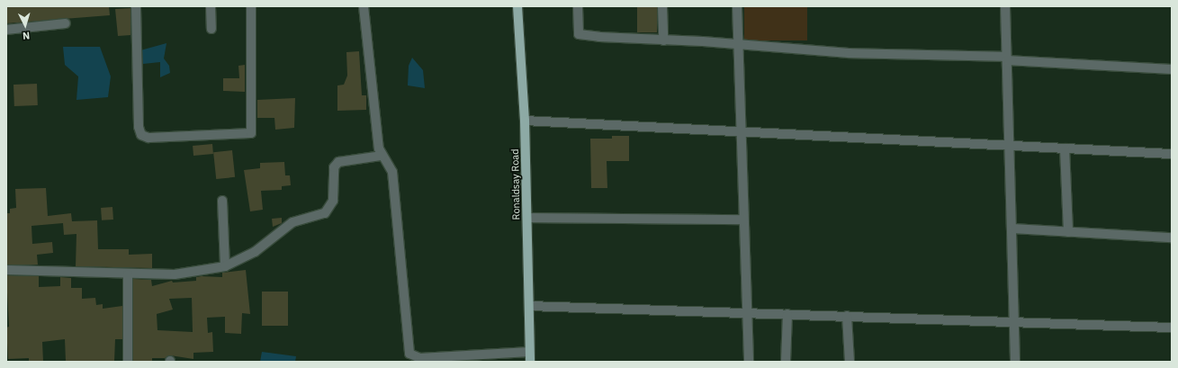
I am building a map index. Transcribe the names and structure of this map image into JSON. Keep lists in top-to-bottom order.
{
  "streets": {
    "main road": ["Ronaldsay Road"]
  },
  "north": "bottom"
}
